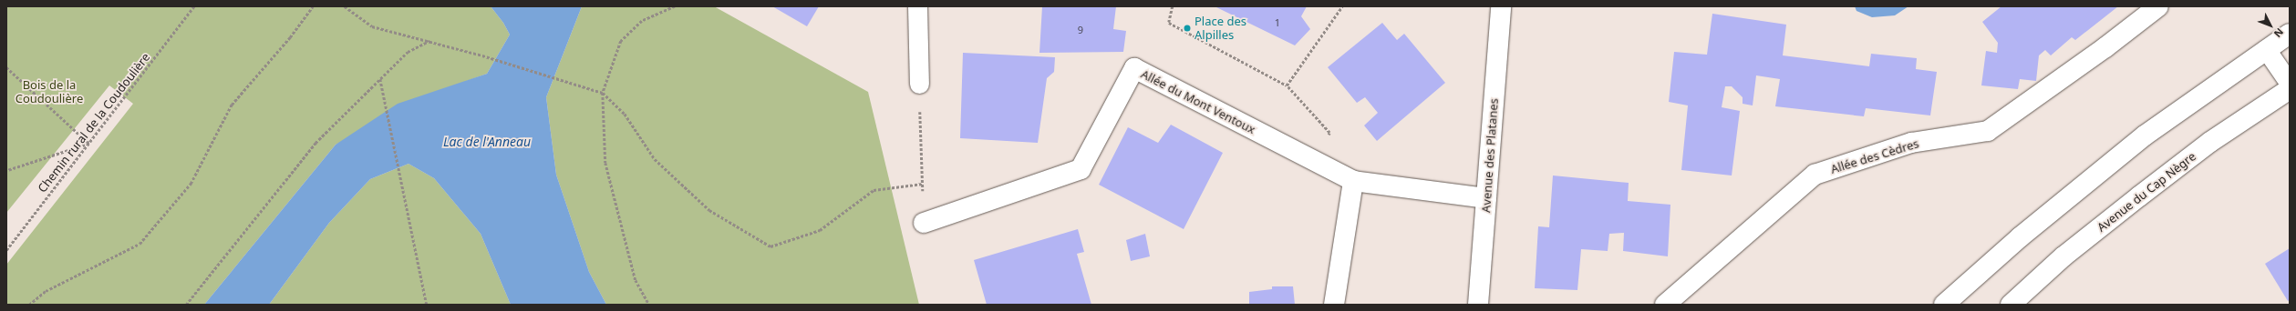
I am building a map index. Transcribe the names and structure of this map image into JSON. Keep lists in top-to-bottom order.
{
  "streets": {
    "street": [
      "Allée du Mont Ventoux",
      "Avenue des Platanes",
      "Allée des Cèdres",
      "Avenue du Cap Nègre"
    ],
    "path": ["Chemin rural de la Coudoulière"]
  },
  "crossings": [
    ["Allée du Mont Ventoux", "Avenue des Platanes"]
  ],
  "water": ["Lac de l'Anneau"],
  "parks": ["Bois de la Coudoulière"],
  "places": ["Place des Alpilles"],
  "house_numbers": ["1", "9"],
  "north": "bottom right"
}
